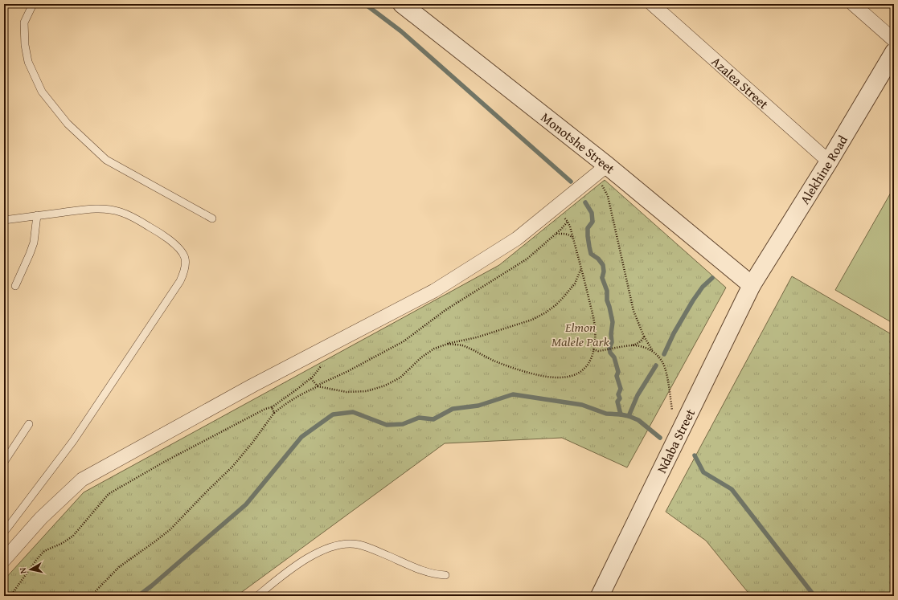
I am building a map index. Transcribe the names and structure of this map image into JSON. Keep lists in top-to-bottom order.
{
  "streets": {
    "street": [
      "Azalea Street",
      "Monotshe Street",
      "Alekhine Road",
      "Ndaba Street"
    ]
  },
  "crossings": [
    ["Azalea Street", "Alekhine Road"],
    ["Monotshe Street", "Alekhine Road"],
    ["Monotshe Street", "Ndaba Street"],
    ["Alekhine Road", "Ndaba Street"]
  ],
  "parks": ["Elmon Malele Park"],
  "north": "left"
}
